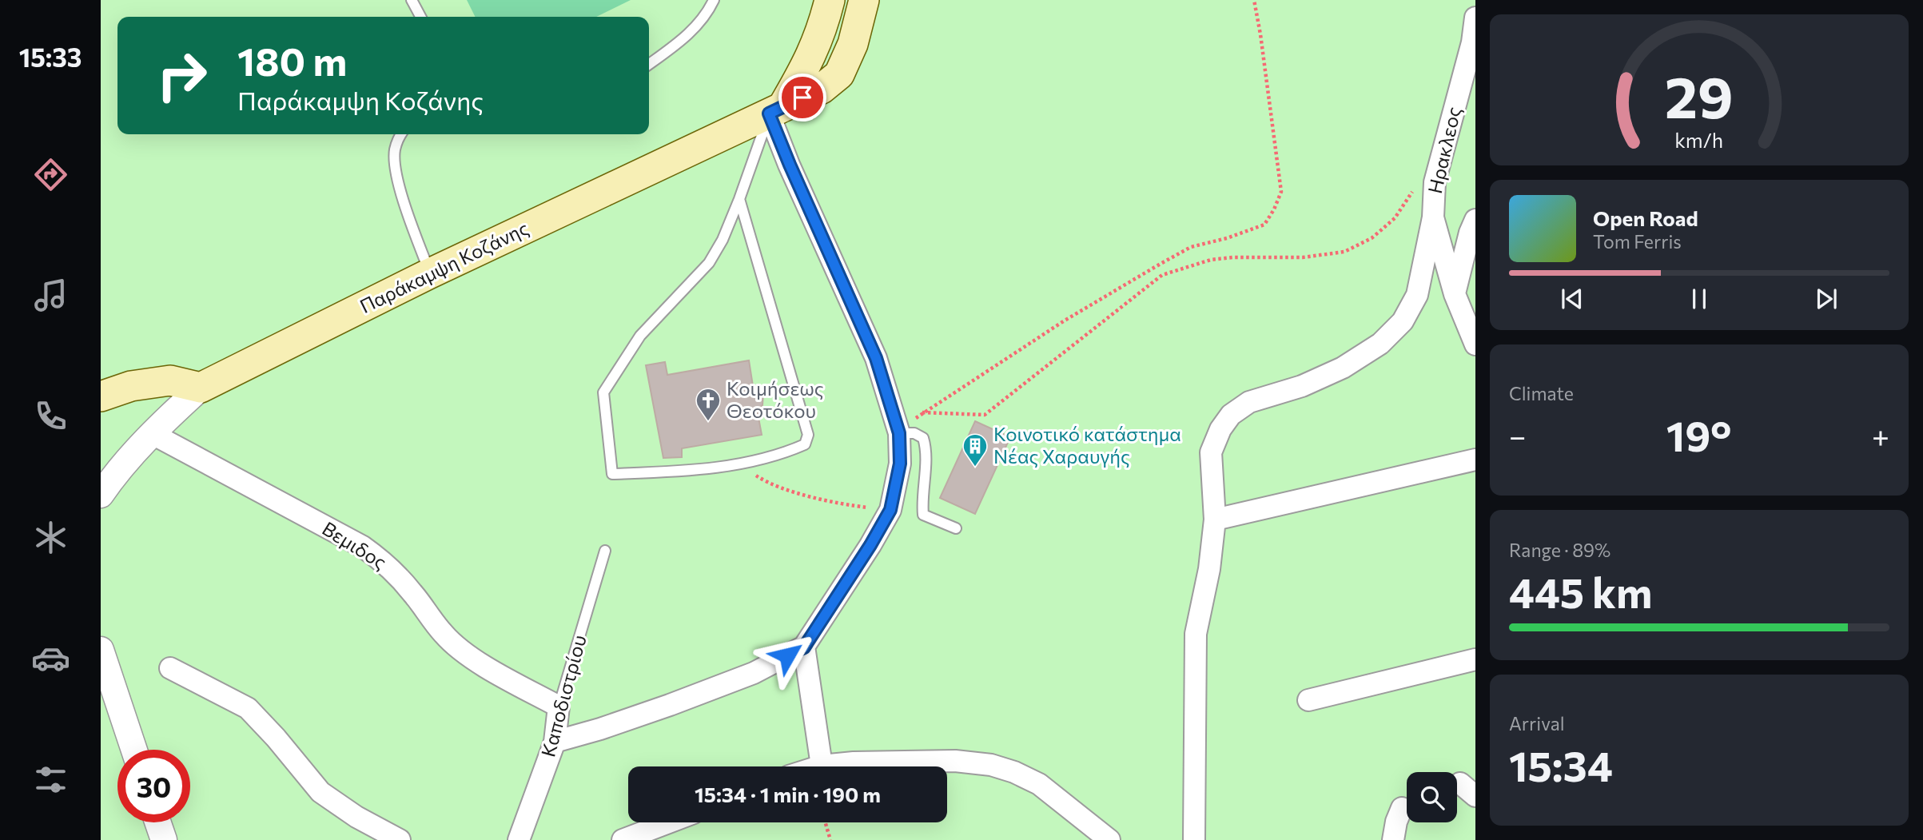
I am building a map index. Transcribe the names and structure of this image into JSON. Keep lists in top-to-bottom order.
{
  "streets": {
    "main road": ["Παράκαμψη Κοζάνης"],
    "street": ["Ηρακλεος", "Βεμιδος", "Καποδιστρίου"]
  },
  "crossings": [
    ["Βεμιδος", "Καποδιστρίου"]
  ],
  "places": {
    "church": ["Κοιμήσεως Θεοτόκου"],
    "building": ["Κοινοτικό κατάστημα Νέας Χαραυγής"]
  },
  "page": {
    "tabs": "15:33",
    "turn": ["180 m", "Παράκαμψη Κοζάνης"],
    "song": ["Open Road", "Tom Ferris"],
    "tile": [
      "Climate",
      ["Range · 89%", "445 km"],
      ["Arrival", "15:34"]
    ],
    "heat": ["−", "19°", "+"],
    "limit": "30",
    "trip": "15:34 · 1 min · 190 m",
    "gauge": ["29", "km/h"]
  }
}
